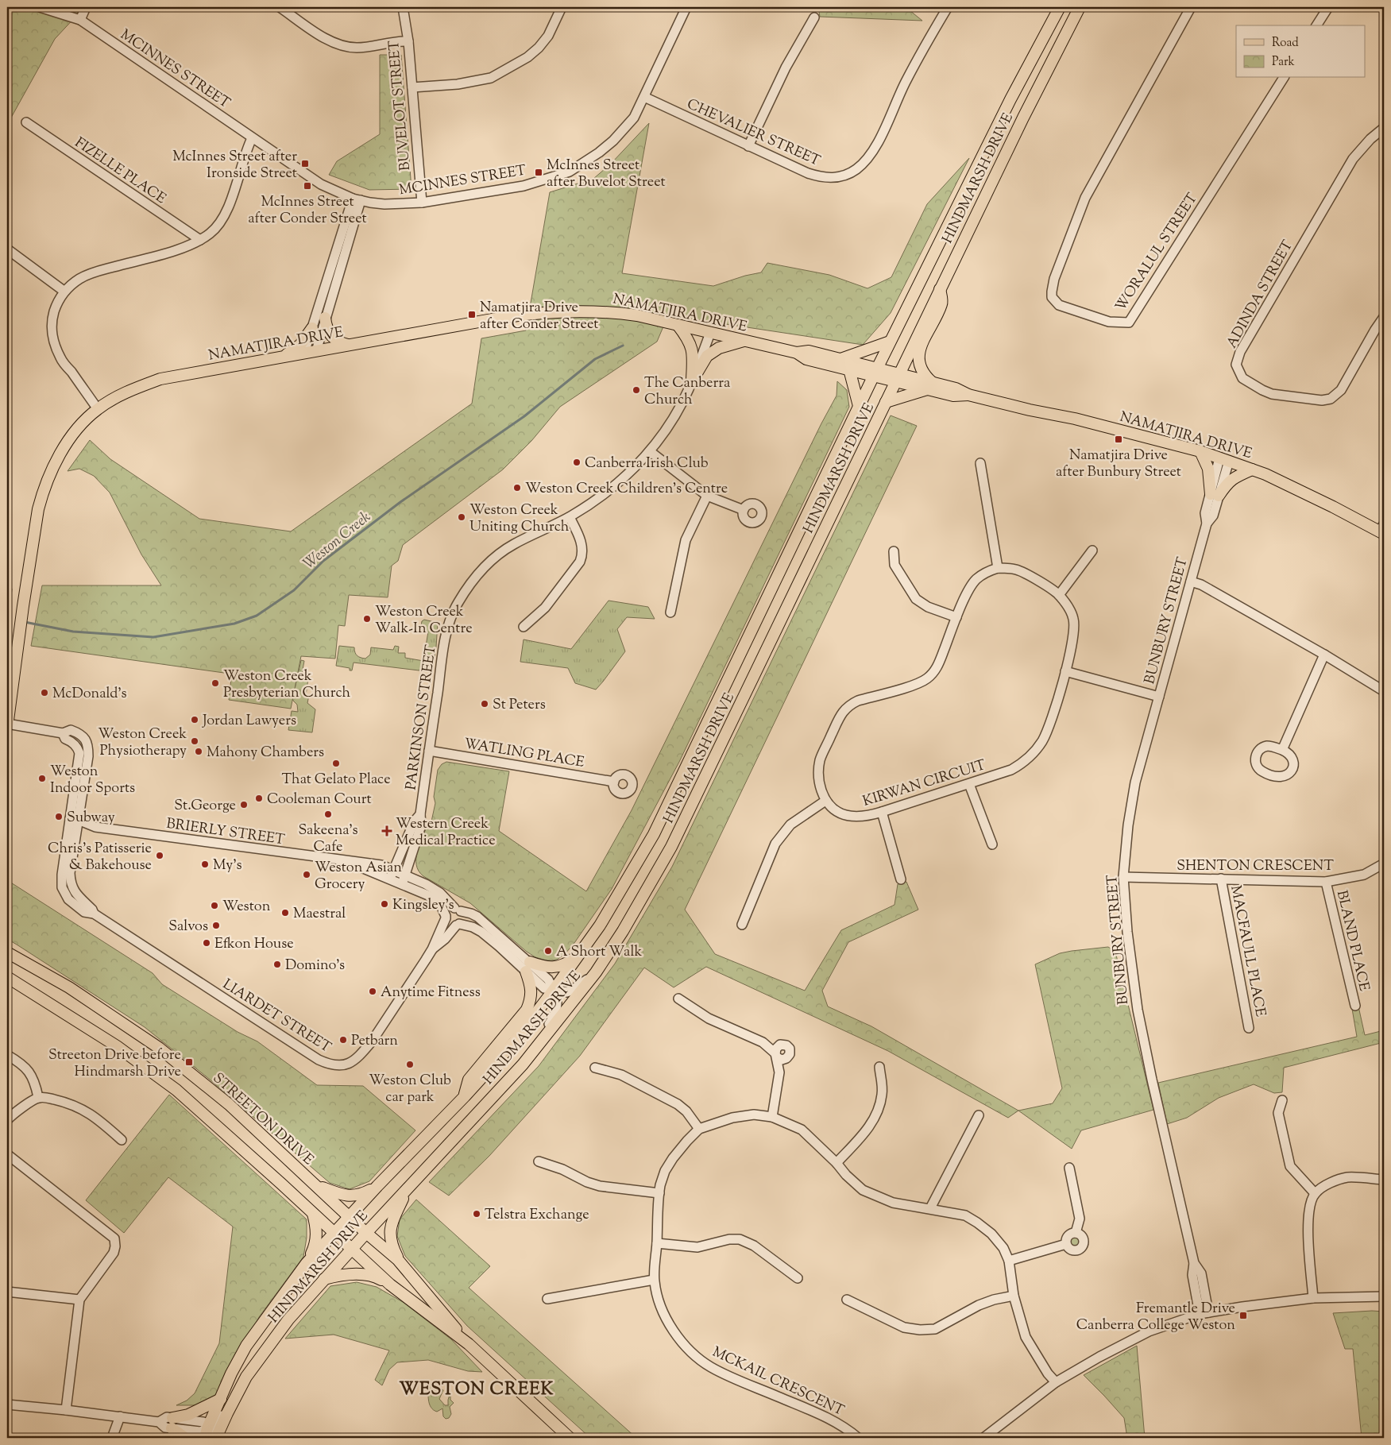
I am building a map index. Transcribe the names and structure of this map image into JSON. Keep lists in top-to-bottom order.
{
  "streets": {
    "main road": ["HINDMARSH DRIVE", "NAMATJIRA DRIVE", "STREETON DRIVE"],
    "street": [
      "MCINNES STREET",
      "BUVELOT STREET",
      "CHEVALIER STREET",
      "FIZELLE PLACE",
      "WORALUL STREET",
      "ADINDA STREET",
      "BUNBURY STREET",
      "PARKINSON STREET",
      "WATLING PLACE",
      "KIRWAN CIRCUIT",
      "BRIERLY STREET",
      "SHENTON CRESCENT",
      "BLAND PLACE",
      "MACFAULL PLACE",
      "LIARDET STREET",
      "MCKAIL CRESCENT"
    ]
  },
  "crossings": [
    ["MCINNES STREET", "BUVELOT STREET"],
    ["MCINNES STREET", "CHEVALIER STREET"],
    ["HINDMARSH DRIVE", "NAMATJIRA DRIVE"],
    ["HINDMARSH DRIVE", "BRIERLY STREET"],
    ["HINDMARSH DRIVE", "STREETON DRIVE"],
    ["NAMATJIRA DRIVE", "BUNBURY STREET"],
    ["NAMATJIRA DRIVE", "PARKINSON STREET"],
    ["BUNBURY STREET", "SHENTON CRESCENT"],
    ["PARKINSON STREET", "WATLING PLACE"],
    ["PARKINSON STREET", "BRIERLY STREET"],
    ["BRIERLY STREET", "LIARDET STREET"],
    ["SHENTON CRESCENT", "BLAND PLACE"],
    ["SHENTON CRESCENT", "MACFAULL PLACE"]
  ],
  "districts": ["WESTON CREEK"],
  "water": ["Weston Creek"],
  "places": {
    "transit": [
      "McInnes Street after Ironside Street",
      "McInnes Street after Buvelot Street",
      "McInnes Street after Conder Street",
      "Namatjira Drive after Conder Street",
      "Namatjira Drive after Bunbury Street",
      "Streeton Drive before Hindmarsh Drive",
      "Fremantle Drive Canberra College Weston"
    ],
    "other": [
      "The Canberra Church",
      "Canberra Irish Club",
      "Weston Creek Children’s Centre",
      "Weston Creek Uniting Church",
      "Weston Creek Walk-In Centre",
      "Weston Creek Presbyterian Church",
      "McDonald's",
      "St Peters",
      "Jordan Lawyers",
      "Weston Creek Physiotherapy",
      "Mahony Chambers",
      "That Gelato Place",
      "Weston Indoor Sports",
      "Cooleman Court",
      "St.George",
      "Sakeena's Cafe",
      "Subway",
      "Chris's Patisserie & Bakehouse",
      "My's",
      "Weston Asian Grocery",
      "Kingsley's",
      "Weston",
      "Maestral",
      "Salvos",
      "Efkon House",
      "A Short Walk",
      "Domino's",
      "Anytime Fitness",
      "Petbarn",
      "Weston Club car park",
      "Telstra Exchange"
    ],
    "health": ["Western Creek Medical Practice"]
  },
  "legend": ["Road", "Park"]
}
